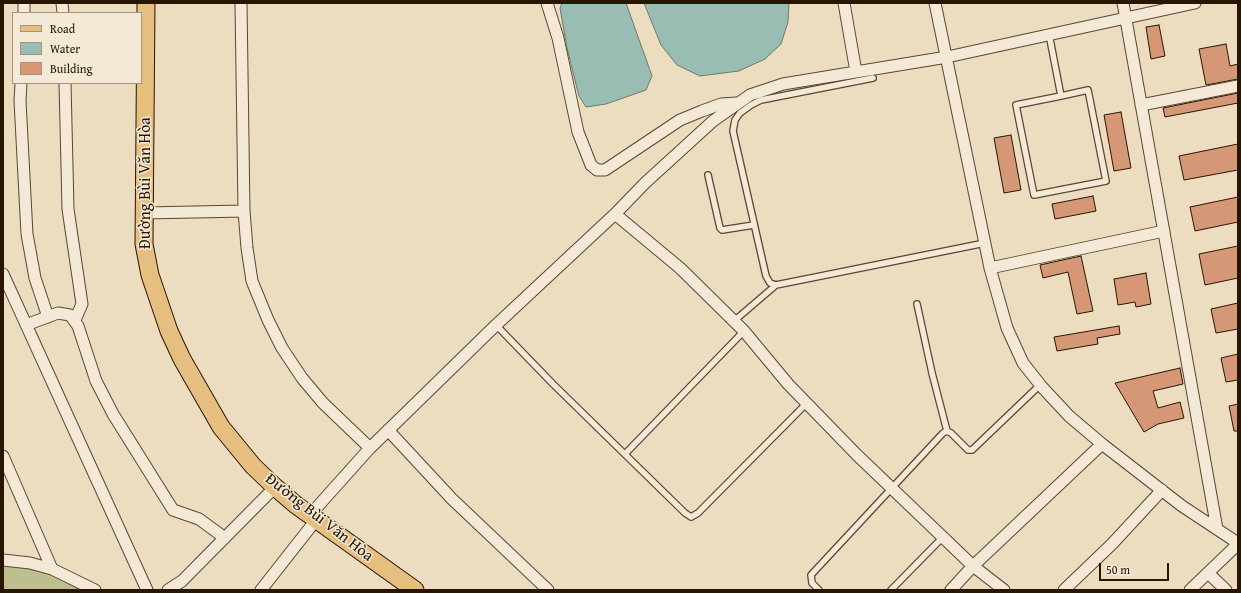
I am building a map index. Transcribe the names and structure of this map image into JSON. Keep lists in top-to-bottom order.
{
  "streets": {
    "main road": ["Đường Bùi Văn Hòa"]
  },
  "legend": ["Road", "Water", "Building"],
  "scale_bar": "50 m"
}
